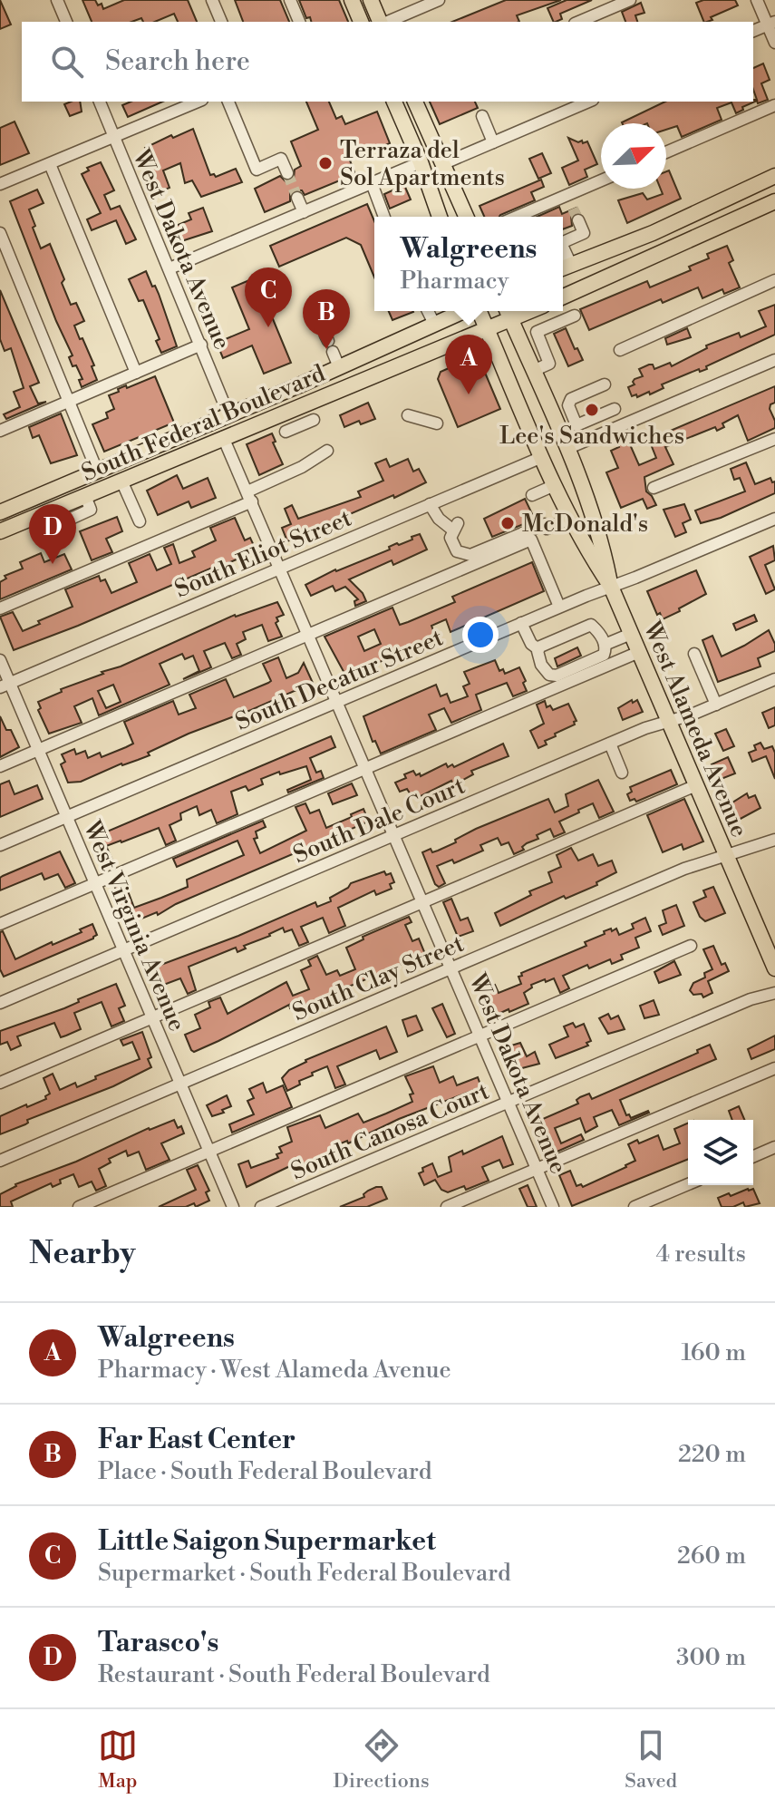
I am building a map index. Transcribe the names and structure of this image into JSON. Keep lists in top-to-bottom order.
{
  "streets": {
    "main road": ["South Federal Boulevard", "West Alameda Avenue"],
    "street": [
      "West Dakota Avenue",
      "South Eliot Street",
      "South Decatur Street",
      "South Dale Court",
      "West Virginia Avenue",
      "South Clay Street",
      "South Canosa Court"
    ]
  },
  "crossings": [
    ["West Dakota Avenue", "South Federal Boulevard"],
    ["West Dakota Avenue", "South Eliot Street"],
    ["West Dakota Avenue", "South Decatur Street"],
    ["West Dakota Avenue", "South Dale Court"],
    ["West Dakota Avenue", "South Clay Street"],
    ["West Dakota Avenue", "South Canosa Court"],
    ["South Federal Boulevard", "West Alameda Avenue"],
    ["South Eliot Street", "West Alameda Avenue"],
    ["South Eliot Street", "West Virginia Avenue"],
    ["South Decatur Street", "West Alameda Avenue"],
    ["South Decatur Street", "West Virginia Avenue"],
    ["West Alameda Avenue", "South Dale Court"],
    ["West Alameda Avenue", "South Clay Street"],
    ["South Dale Court", "West Virginia Avenue"],
    ["West Virginia Avenue", "South Clay Street"]
  ],
  "places": ["Terraza del Sol Apartments", "Lee's Sandwiches", "McDonald's"],
  "north": "top right",
  "page": {
    "search": "Search here",
    "popup": ["Walgreens", "Pharmacy"],
    "pins": [
      "C",
      "B",
      "A",
      "D"
    ],
    "heading": ["Nearby", "4 results"],
    "list": [
      {
        "mark": "A",
        "name": "Walgreens",
        "note": "Pharmacy · West Alameda Avenue",
        "value": "160 m"
      },
      {
        "mark": "B",
        "name": "Far East Center",
        "note": "Place · South Federal Boulevard",
        "value": "220 m"
      },
      {
        "mark": "C",
        "name": "Little Saigon Supermarket",
        "note": "Supermarket · South Federal Boulevard",
        "value": "260 m"
      },
      {
        "mark": "D",
        "name": "Tarasco's",
        "note": "Restaurant · South Federal Boulevard",
        "value": "300 m"
      }
    ],
    "nav": ["Map", "Directions", "Saved"]
  }
}
